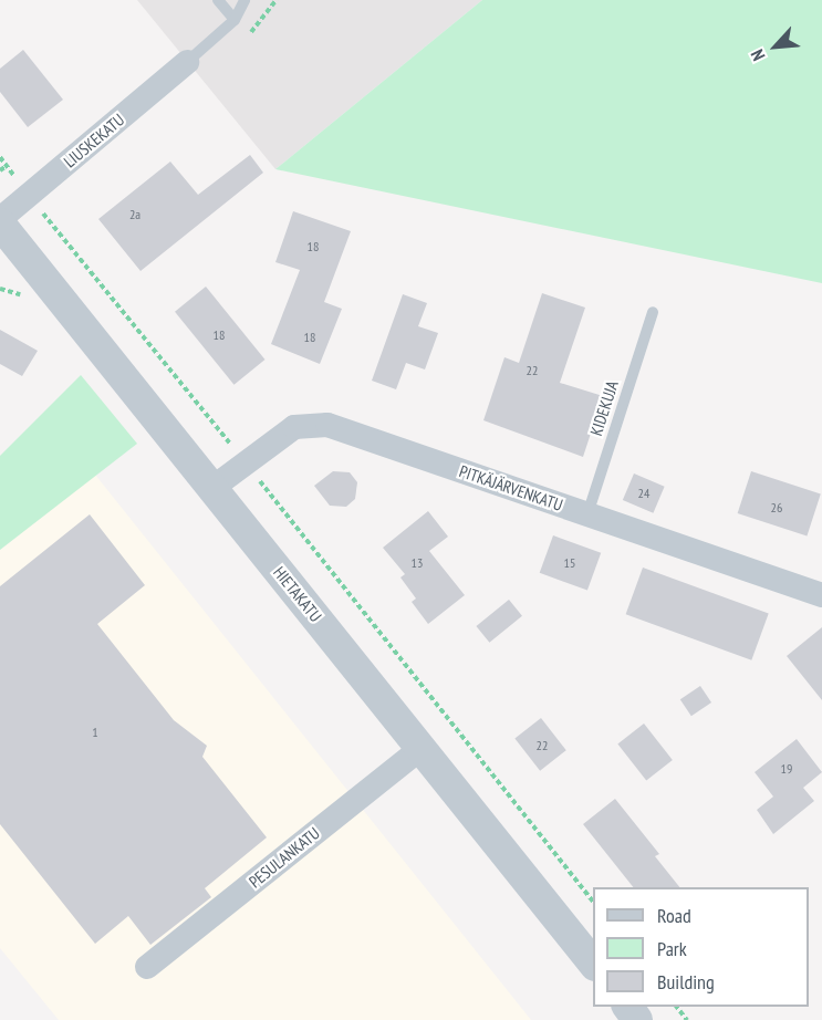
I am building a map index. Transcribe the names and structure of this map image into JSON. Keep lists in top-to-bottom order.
{
  "streets": {
    "street": [
      "LIUSKEKATU",
      "PITKÄJÄRVENKATU",
      "HIETAKATU",
      "PESULANKATU"
    ],
    "lane": ["KIDEKUJA"]
  },
  "crossings": [
    ["LIUSKEKATU", "HIETAKATU"],
    ["KIDEKUJA", "PITKÄJÄRVENKATU"],
    ["PITKÄJÄRVENKATU", "HIETAKATU"],
    ["HIETAKATU", "PESULANKATU"]
  ],
  "house_numbers": [
    "2a",
    "18",
    "18",
    "18",
    "22",
    "24",
    "26",
    "13",
    "15",
    "1",
    "22",
    "19"
  ],
  "legend": ["Road", "Park", "Building"],
  "north": "bottom left"
}
